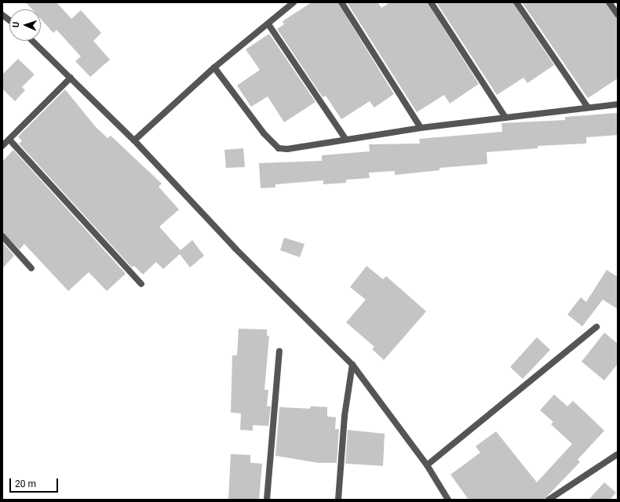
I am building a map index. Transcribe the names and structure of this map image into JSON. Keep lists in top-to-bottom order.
{
  "scale_bar": "20 m",
  "north": "left"
}
